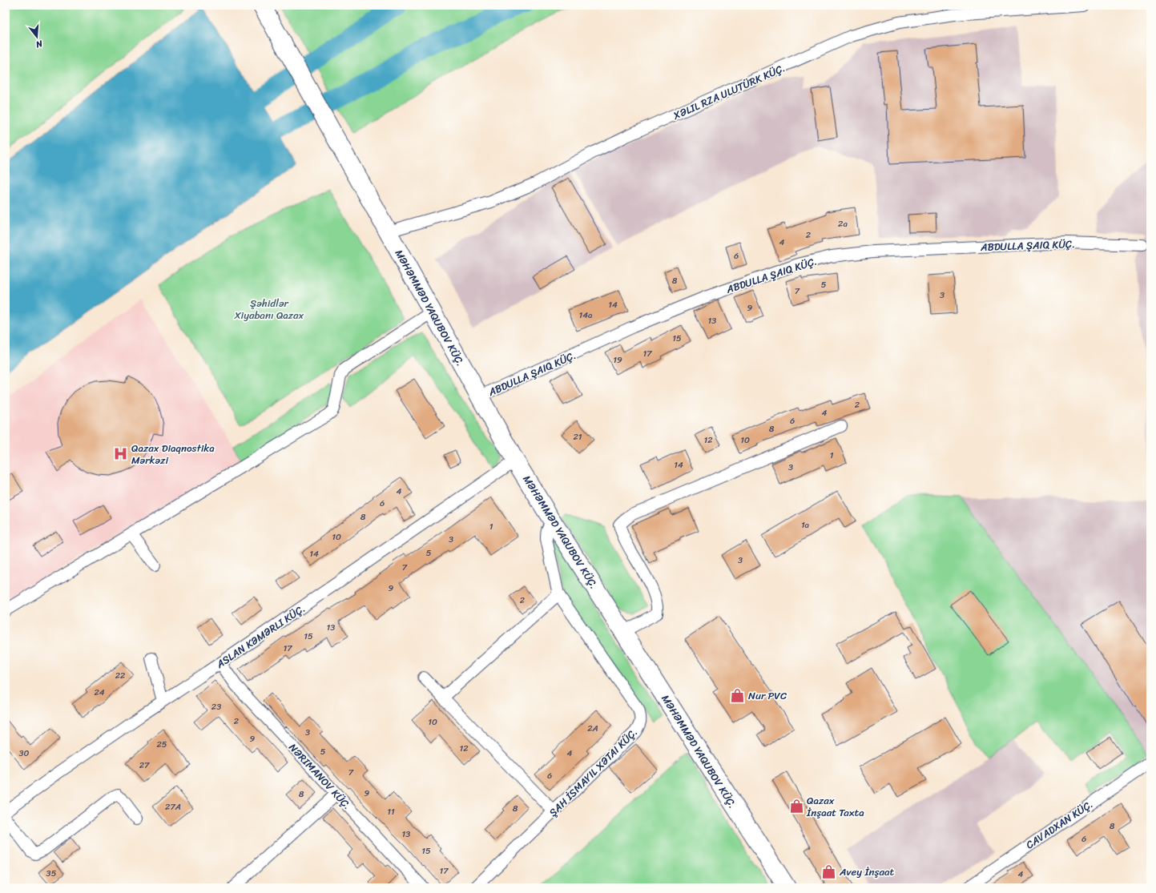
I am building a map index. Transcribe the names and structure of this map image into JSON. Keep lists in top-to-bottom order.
{
  "streets": {
    "main road": ["MƏHƏMMƏD YAQUBOV KÜÇ."],
    "street": [
      "XƏLIL RZA ULUTÜRK KÜÇ.",
      "ABDULLA ŞAIQ KÜÇ.",
      "ASLAN KƏMƏRLI KÜÇ.",
      "NƏRIMANOV KÜÇ.",
      "CAVADXAN KÜÇ."
    ]
  },
  "crossings": [
    ["XƏLIL RZA ULUTÜRK KÜÇ.", "MƏHƏMMƏD YAQUBOV KÜÇ."],
    ["ABDULLA ŞAIQ KÜÇ.", "MƏHƏMMƏD YAQUBOV KÜÇ."],
    ["MƏHƏMMƏD YAQUBOV KÜÇ.", "ASLAN KƏMƏRLI KÜÇ."],
    ["ASLAN KƏMƏRLI KÜÇ.", "NƏRIMANOV KÜÇ."]
  ],
  "parks": ["Şəhidlər Xiyabanı Qazax"],
  "places": {
    "hospital": ["Qazax Diaqnostika Mərkəzi"],
    "shop": ["Nur PVC", "Qazax İnşaat Taxta", "Avey İnşaat"]
  },
  "house_numbers": [
    "2a",
    "2",
    "4",
    "6",
    "8",
    "5",
    "7",
    "3",
    "14",
    "9",
    "14a",
    "13",
    "15",
    "17",
    "19",
    "2",
    "4",
    "6",
    "8",
    "21",
    "12",
    "10",
    "1",
    "14",
    "3",
    "4",
    "6",
    "8",
    "1a",
    "1",
    "10",
    "3",
    "5",
    "14",
    "3",
    "7",
    "9",
    "2",
    "13",
    "15",
    "17",
    "22",
    "24",
    "23",
    "2",
    "10",
    "2A",
    "3",
    "9",
    "25",
    "12",
    "5",
    "30",
    "4",
    "27",
    "7",
    "6",
    "9",
    "8",
    "27A",
    "8",
    "11",
    "8",
    "13",
    "6",
    "15",
    "17",
    "35",
    "4"
  ],
  "north": "bottom"
}
